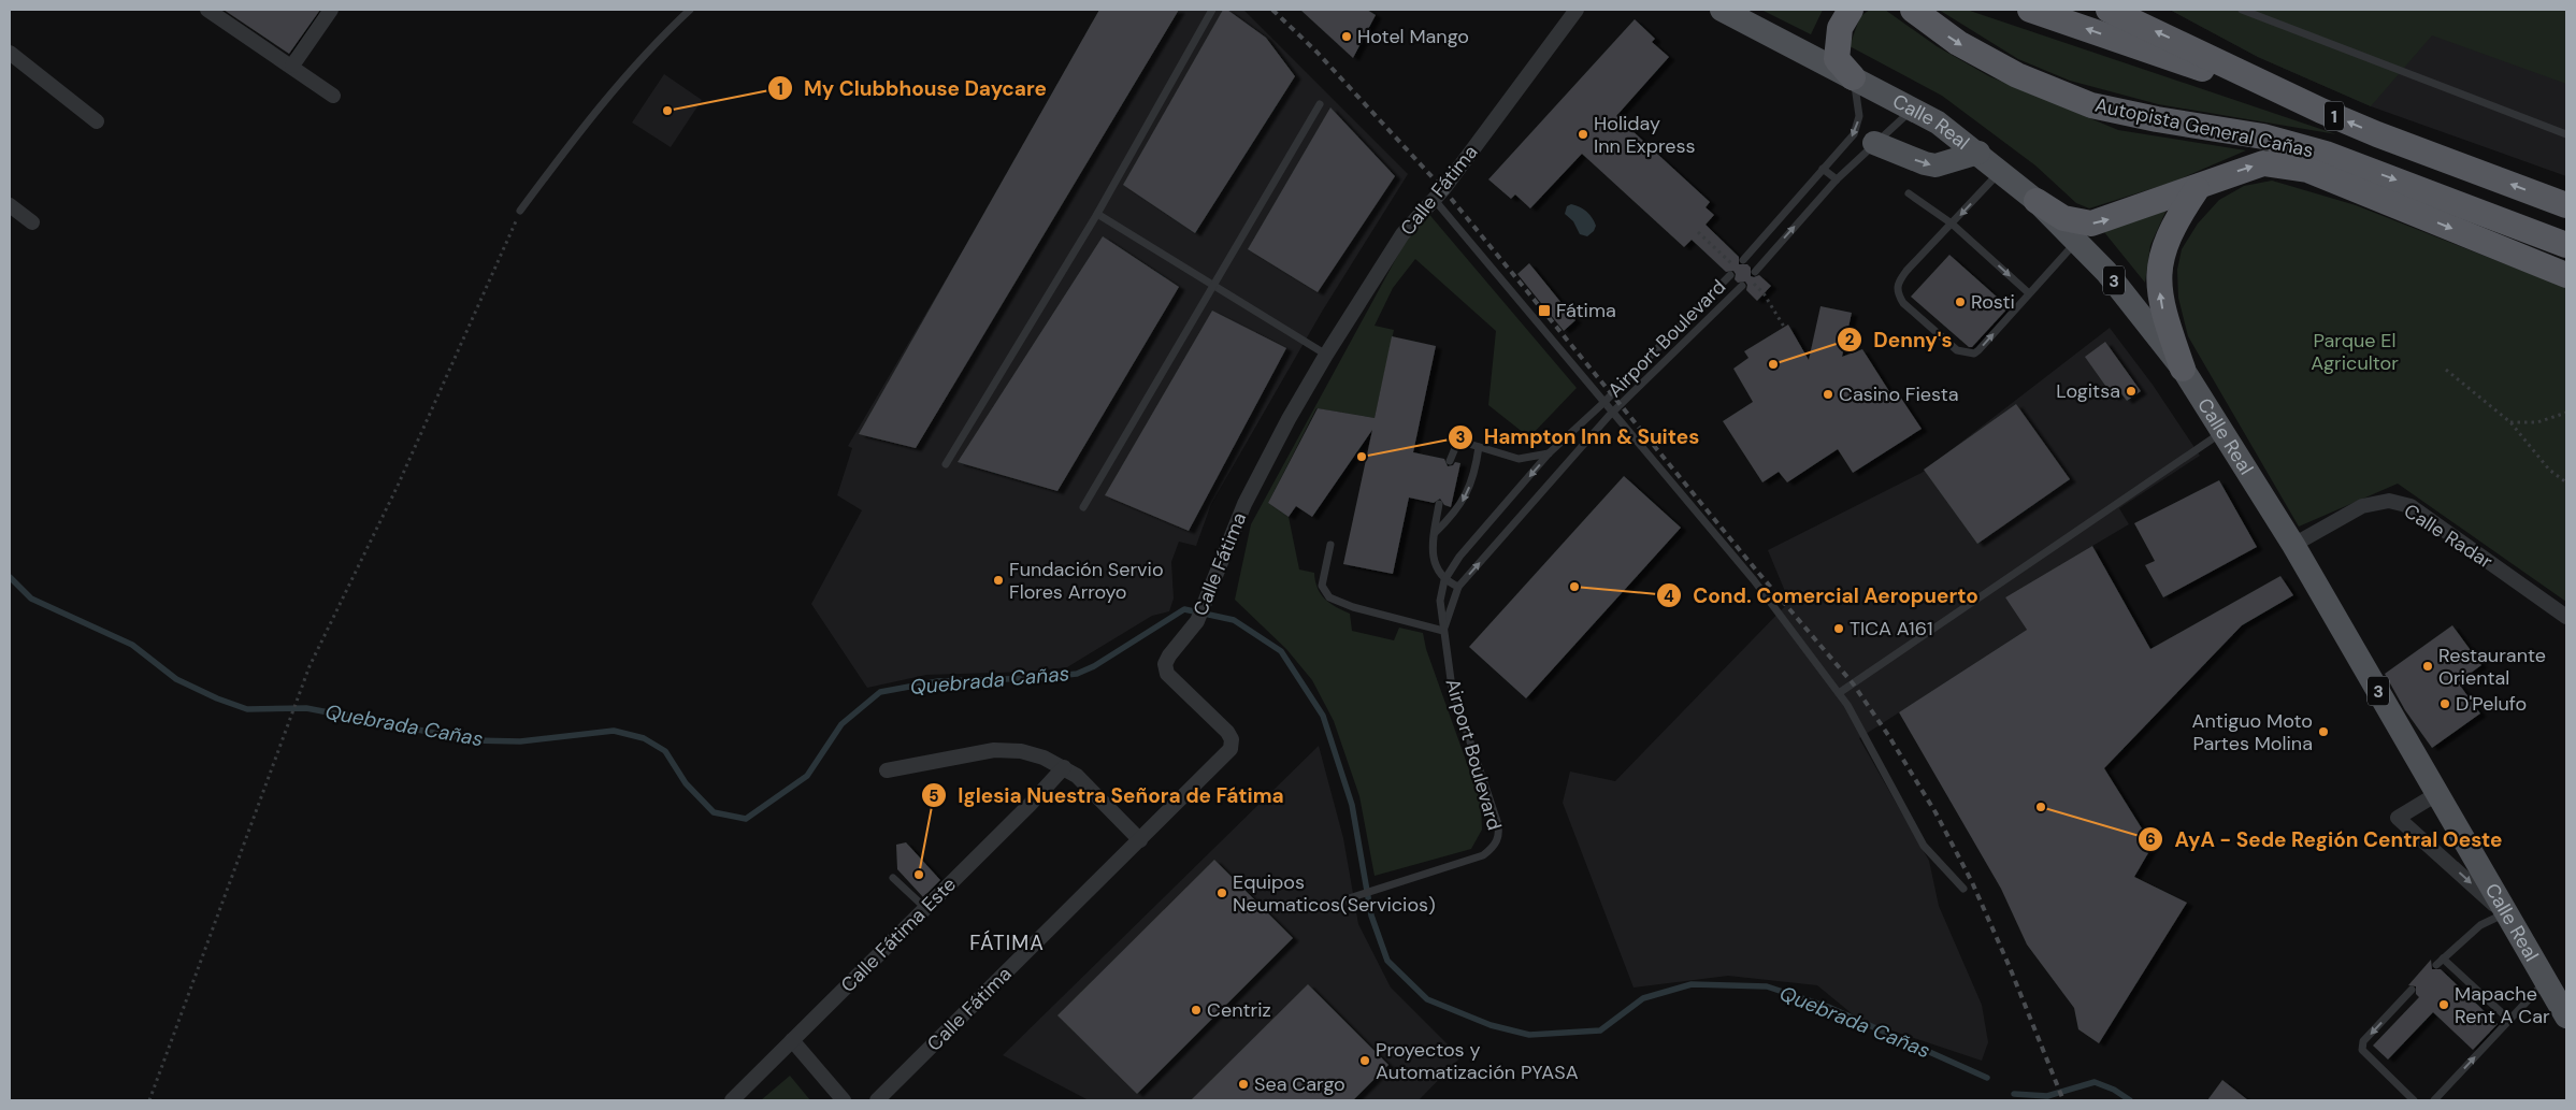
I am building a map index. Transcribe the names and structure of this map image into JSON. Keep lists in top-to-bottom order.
{
  "streets": {
    "highway": ["1", "Autopista General Cañas"],
    "main road": ["Calle Real", "3"],
    "street": ["Calle Fátima", "Calle Radar", "Calle Fátima Este"],
    "lane": ["Airport Boulevard"]
  },
  "crossings": [
    ["Calle Real", "Calle Radar"]
  ],
  "districts": ["FÁTIMA"],
  "water": ["Quebrada Cañas"],
  "parks": ["Parque El Agricultor"],
  "places": {
    "other": [
      "Hotel Mango",
      "My Clubbhouse Daycare",
      "Holiday Inn Express",
      "Rosti",
      "Denny's",
      "Logitsa",
      "Casino Fiesta",
      "Hampton Inn & Suites",
      "Fundación Servio Flores Arroyo",
      "Cond. Comercial Aeropuerto",
      "TICA A161",
      "Restaurante Oriental",
      "D'Pelufo",
      "Antiguo Moto Partes Molina",
      "AyA - Sede Región Central Oeste",
      "Iglesia Nuestra Señora de Fátima",
      "Equipos Neumaticos(Servicios)",
      "Mapache Rent A Car",
      "Centriz",
      "Proyectos y Automatización PYASA",
      "Sea Cargo"
    ],
    "transit": ["Fátima"]
  }
}
